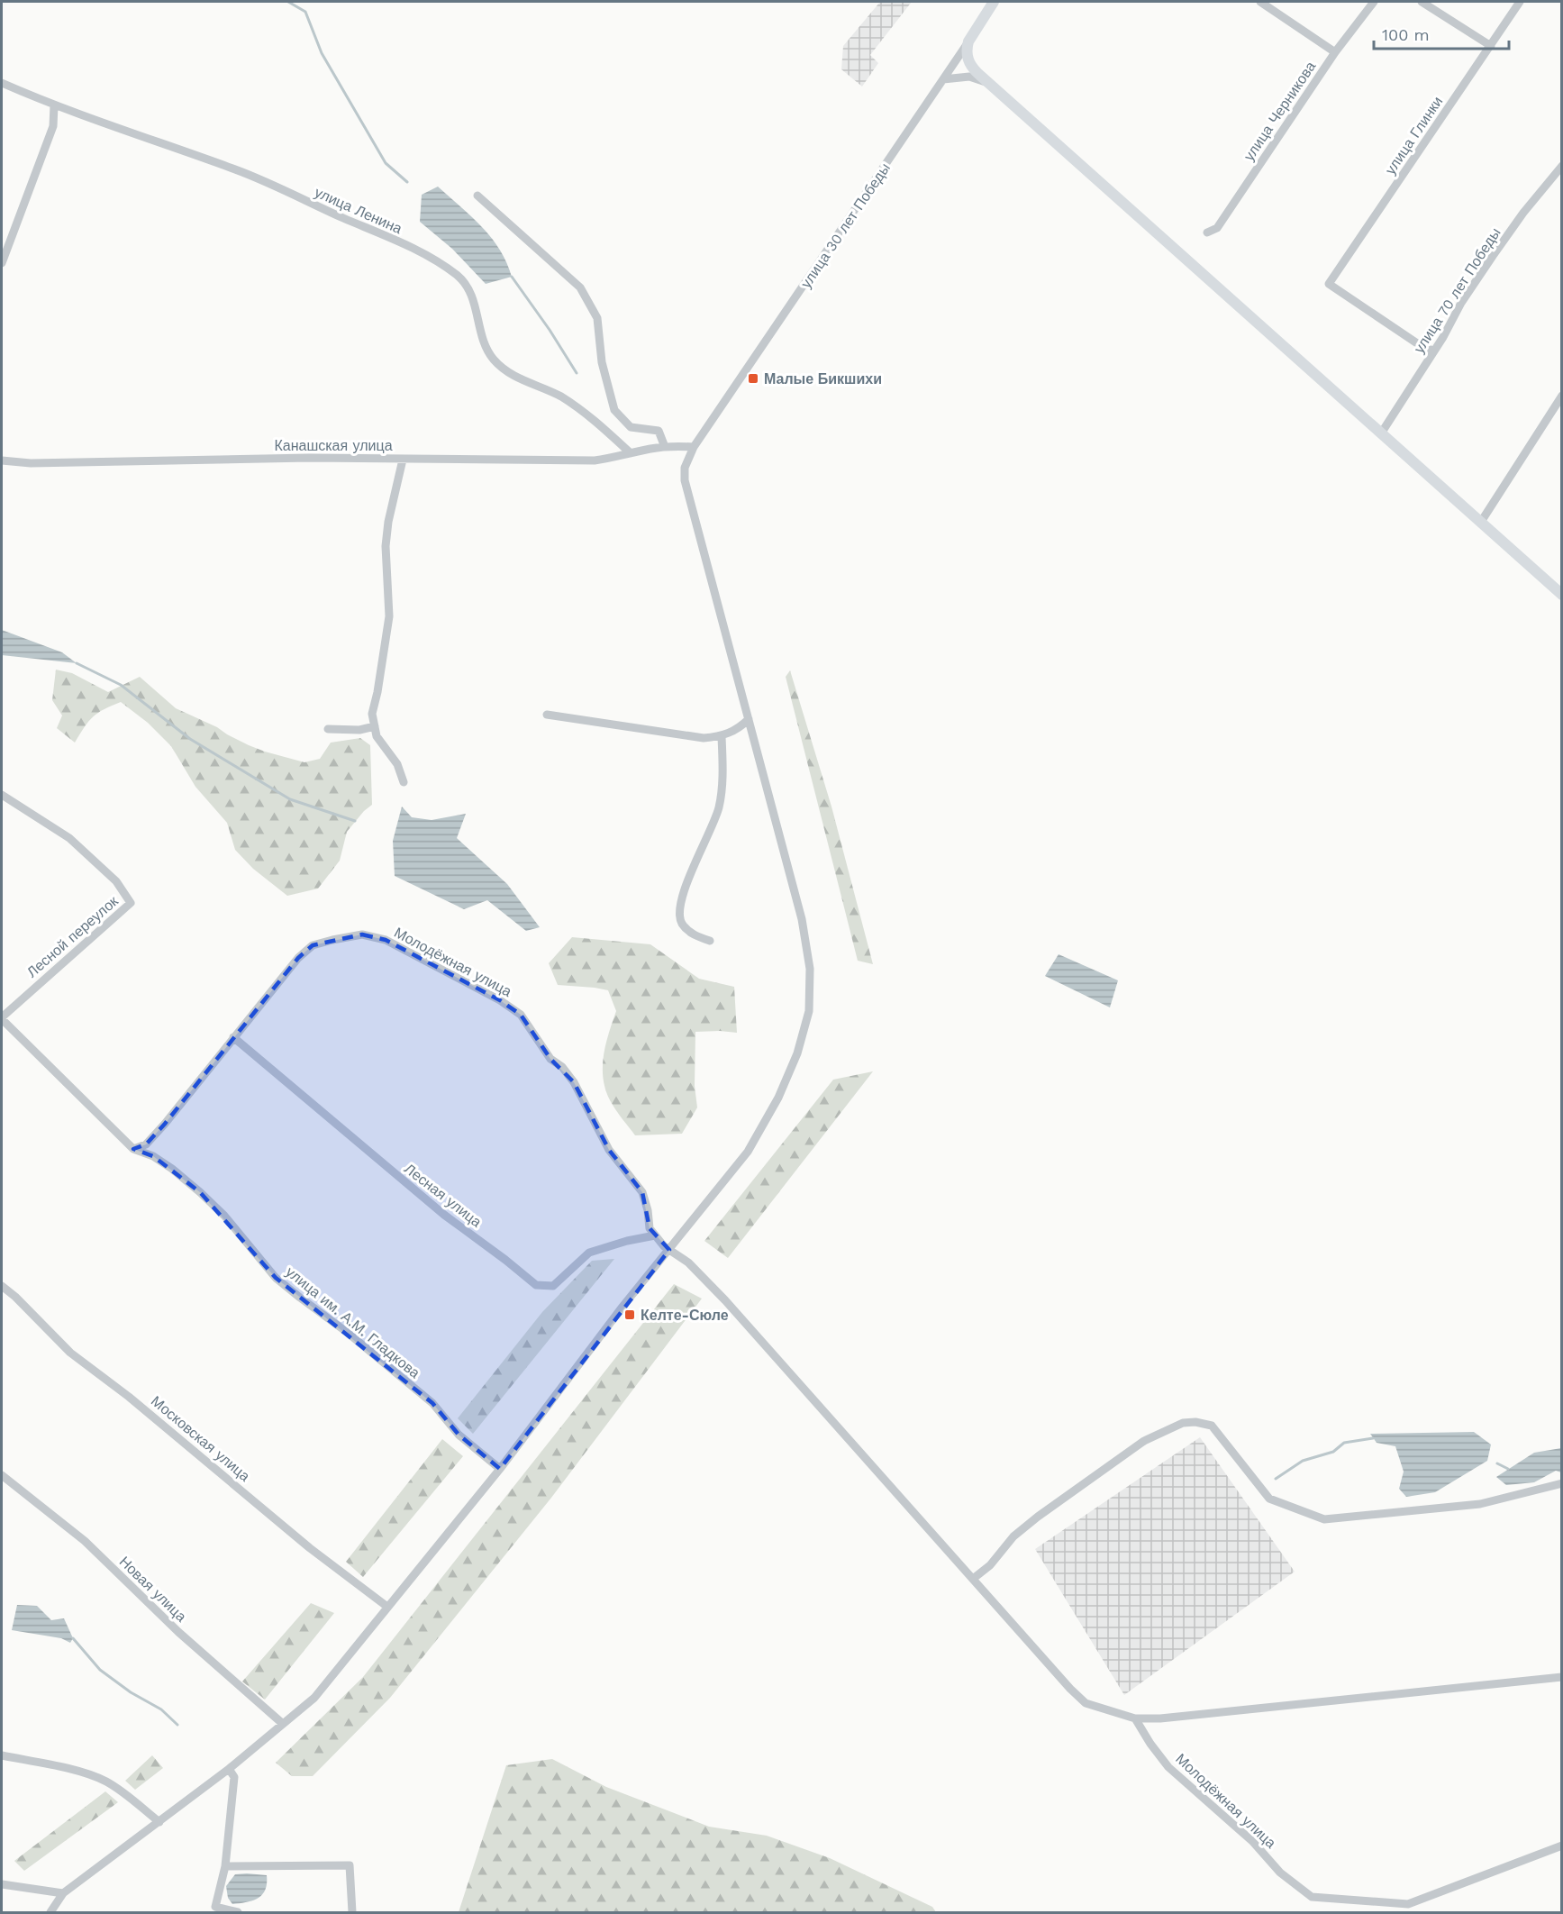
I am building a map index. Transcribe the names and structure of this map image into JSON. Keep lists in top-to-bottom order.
{
  "streets": {
    "main road": ["улица 30 лет Победы"],
    "street": [
      "улица Черникова",
      "улица Глинки",
      "улица Ленина",
      "улица 70 лет Победы",
      "Канашская улица",
      "Лесной переулок",
      "Молодёжная улица",
      "Лесная улица",
      "улица им. А.М. Гладкова",
      "Московская улица",
      "Новая улица"
    ]
  },
  "crossings": [
    ["улица Глинки", "улица 70 лет Победы"],
    ["улица Ленина", "Канашская улица"],
    ["улица 30 лет Победы", "Канашская улица"],
    ["улица 30 лет Победы", "улица им. А.М. Гладкова"],
    ["улица 30 лет Победы", "Московская улица"],
    ["улица 30 лет Победы", "Новая улица"],
    ["Лесной переулок", "улица им. А.М. Гладкова"],
    ["Молодёжная улица", "Лесная улица"],
    ["Молодёжная улица", "улица им. А.М. Гладкова"]
  ],
  "places": {
    "transit": ["Малые Бикшихи", "Келте-Сюле"]
  },
  "scale_bar": "100 m"
}
